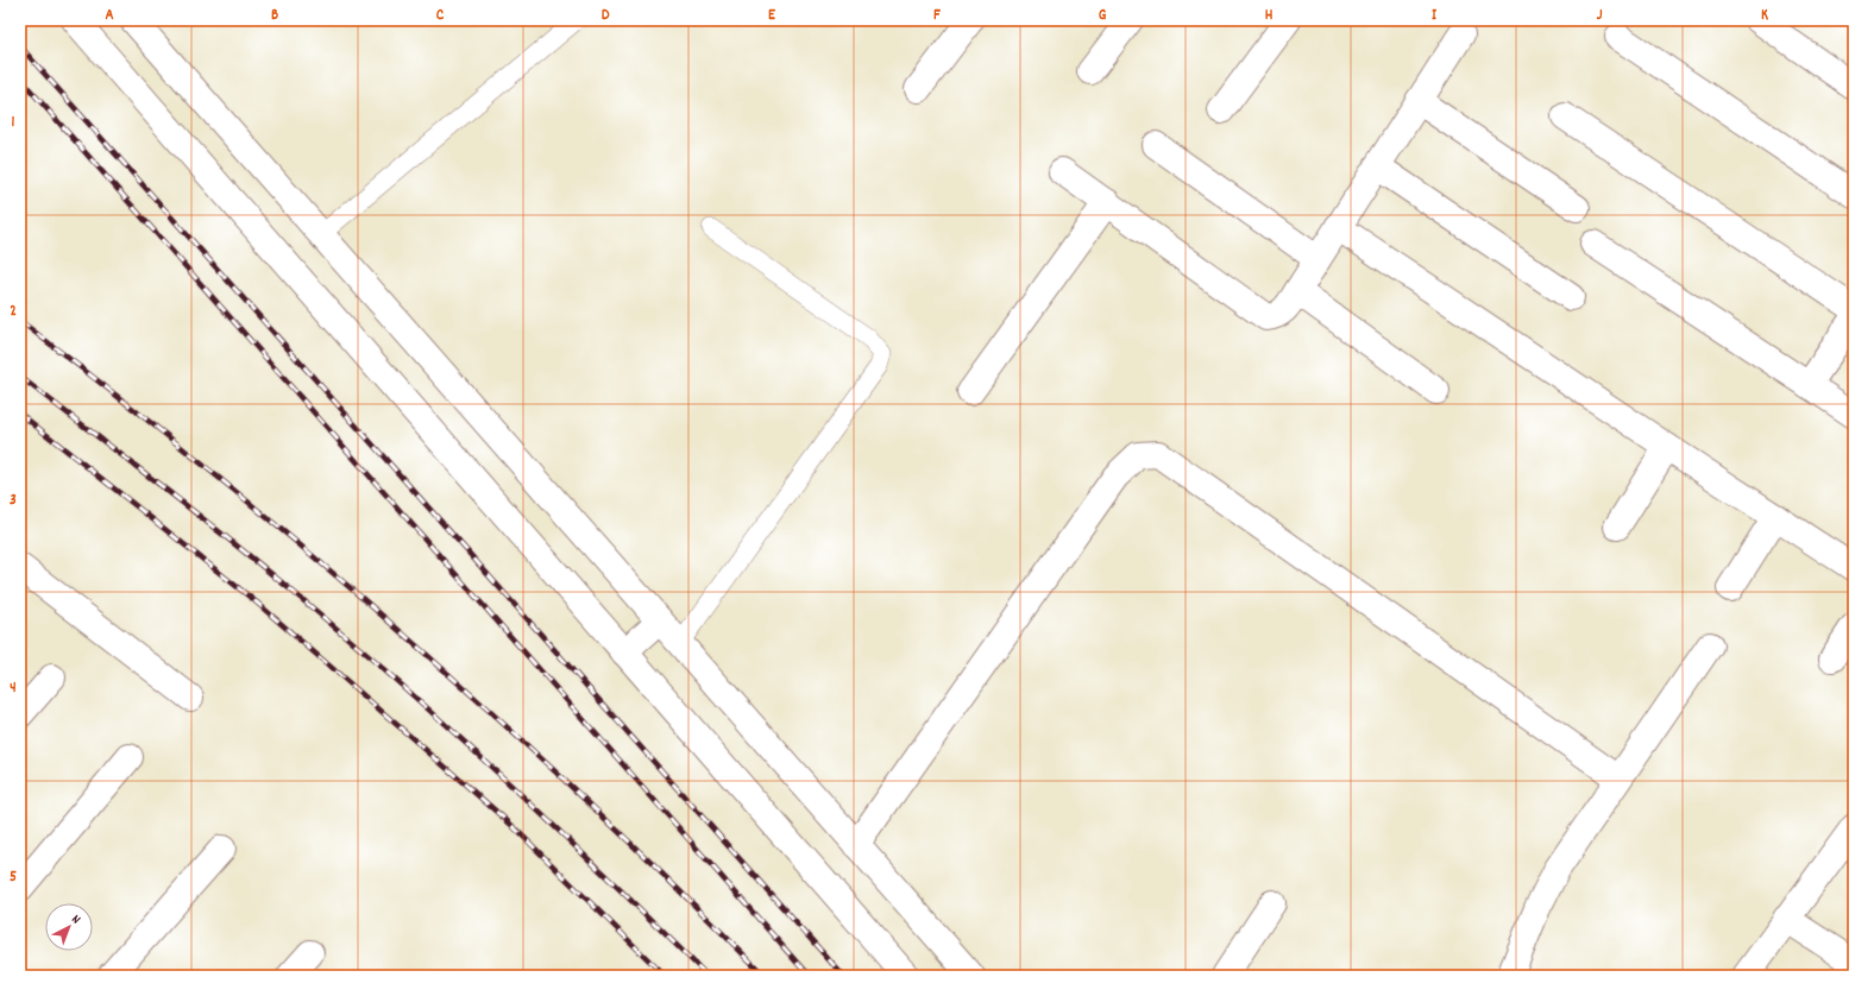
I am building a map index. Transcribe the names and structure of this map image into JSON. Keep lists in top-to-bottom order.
{
  "north": "top right",
  "grid": {
    "columns": [
      "A",
      "B",
      "C",
      "D",
      "E",
      "F",
      "G",
      "H",
      "I",
      "J",
      "K"
    ],
    "rows": [
      "1",
      "2",
      "3",
      "4",
      "5"
    ]
  }
}
